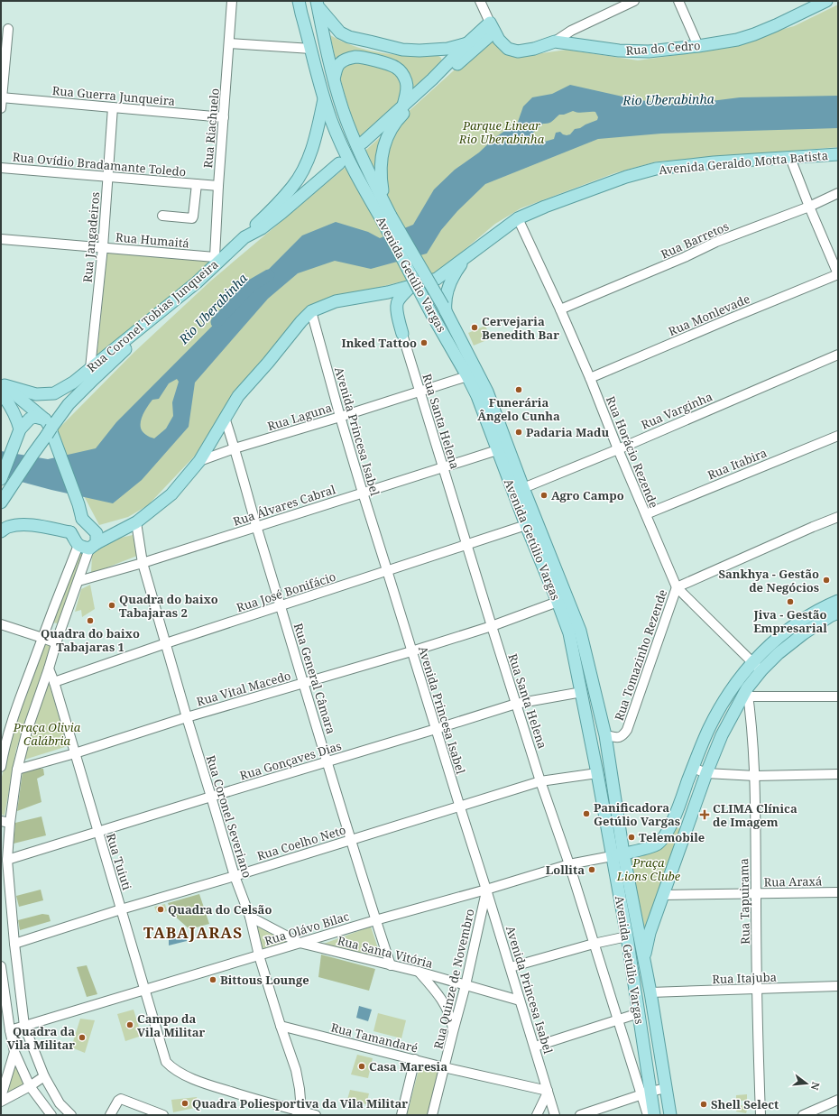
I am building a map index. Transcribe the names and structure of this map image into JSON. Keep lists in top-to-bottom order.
{
  "streets": {
    "main road": [
      "Rua do Cedro",
      "Avenida Geraldo Motta Batista",
      "Avenida Getúlio Vargas",
      "Rua Coronel Tobias Junqueira"
    ],
    "street": [
      "Rua Guerra Junqueira",
      "Rua Riachuelo",
      "Rua Ovídio Bradamante Toledo",
      "Rua Jangadeiros",
      "Rua Humaitá",
      "Rua Barretos",
      "Rua Monlevade",
      "Rua Varginha",
      "Rua Laguna",
      "Rua Santa Helena",
      "Avenida Princesa Isabel",
      "Rua Horácio Rezende",
      "Rua Itabira",
      "Rua Álvares Cabral",
      "Rua José Bonifácio",
      "Rua Tomazinho Rezende",
      "Rua General Câmara",
      "Rua Vital Macedo",
      "Rua Gonçaves Dias",
      "Rua Coronel Severiano",
      "Rua Coelho Neto",
      "Rua Tuiuti",
      "Rua Araxá",
      "Rua Tapuirama",
      "Rua Olávo Bilac",
      "Rua Santa Vitória",
      "Rua Itajuba",
      "Rua Quinze de Novembro",
      "Rua Tamandaré"
    ]
  },
  "crossings": [
    ["Rua Guerra Junqueira", "Rua Riachuelo"],
    ["Rua Guerra Junqueira", "Rua Jangadeiros"],
    ["Rua Riachuelo", "Rua Ovídio Bradamante Toledo"],
    ["Rua Riachuelo", "Rua Humaitá"],
    ["Rua Riachuelo", "Rua Coronel Tobias Junqueira"],
    ["Avenida Geraldo Motta Batista", "Rua Laguna"],
    ["Avenida Geraldo Motta Batista", "Rua Santa Helena"],
    ["Avenida Geraldo Motta Batista", "Avenida Princesa Isabel"],
    ["Avenida Geraldo Motta Batista", "Rua Horácio Rezende"],
    ["Avenida Geraldo Motta Batista", "Rua General Câmara"],
    ["Avenida Geraldo Motta Batista", "Rua Coronel Severiano"],
    ["Rua Ovídio Bradamante Toledo", "Rua Jangadeiros"],
    ["Rua Jangadeiros", "Rua Humaitá"],
    ["Rua Jangadeiros", "Rua Coronel Tobias Junqueira"],
    ["Rua Humaitá", "Rua Coronel Tobias Junqueira"],
    ["Rua Barretos", "Rua Horácio Rezende"],
    ["Avenida Getúlio Vargas", "Rua Varginha"],
    ["Avenida Getúlio Vargas", "Rua Laguna"],
    ["Avenida Getúlio Vargas", "Rua Santa Helena"],
    ["Avenida Getúlio Vargas", "Rua Álvares Cabral"],
    ["Avenida Getúlio Vargas", "Rua José Bonifácio"],
    ["Avenida Getúlio Vargas", "Rua Tomazinho Rezende"],
    ["Avenida Getúlio Vargas", "Rua Vital Macedo"],
    ["Avenida Getúlio Vargas", "Rua Gonçaves Dias"],
    ["Avenida Getúlio Vargas", "Rua Coelho Neto"],
    ["Avenida Getúlio Vargas", "Rua Olávo Bilac"],
    ["Avenida Getúlio Vargas", "Rua Itajuba"],
    ["Rua Monlevade", "Rua Horácio Rezende"],
    ["Rua Varginha", "Rua Horácio Rezende"],
    ["Rua Laguna", "Rua Santa Helena"],
    ["Rua Laguna", "Avenida Princesa Isabel"],
    ["Rua Laguna", "Rua General Câmara"],
    ["Rua Santa Helena", "Rua Álvares Cabral"],
    ["Rua Santa Helena", "Rua José Bonifácio"],
    ["Rua Santa Helena", "Rua Vital Macedo"],
    ["Rua Santa Helena", "Rua Gonçaves Dias"],
    ["Rua Santa Helena", "Rua Coelho Neto"],
    ["Rua Santa Helena", "Rua Olávo Bilac"],
    ["Avenida Princesa Isabel", "Rua Álvares Cabral"],
    ["Avenida Princesa Isabel", "Rua José Bonifácio"],
    ["Avenida Princesa Isabel", "Rua Vital Macedo"],
    ["Avenida Princesa Isabel", "Rua Gonçaves Dias"],
    ["Avenida Princesa Isabel", "Rua Coelho Neto"],
    ["Avenida Princesa Isabel", "Rua Olávo Bilac"],
    ["Avenida Princesa Isabel", "Rua Santa Vitória"],
    ["Avenida Princesa Isabel", "Rua Quinze de Novembro"],
    ["Avenida Princesa Isabel", "Rua Tamandaré"],
    ["Rua Horácio Rezende", "Rua Itabira"],
    ["Rua Horácio Rezende", "Rua Tomazinho Rezende"],
    ["Rua Álvares Cabral", "Rua General Câmara"],
    ["Rua Álvares Cabral", "Rua Coronel Severiano"],
    ["Rua José Bonifácio", "Rua General Câmara"],
    ["Rua José Bonifácio", "Rua Coronel Severiano"],
    ["Rua José Bonifácio", "Rua Tuiuti"],
    ["Rua General Câmara", "Rua Vital Macedo"],
    ["Rua General Câmara", "Rua Gonçaves Dias"],
    ["Rua General Câmara", "Rua Coelho Neto"],
    ["Rua General Câmara", "Rua Olávo Bilac"],
    ["Rua General Câmara", "Rua Santa Vitória"],
    ["Rua Vital Macedo", "Rua Coronel Severiano"],
    ["Rua Vital Macedo", "Rua Tuiuti"],
    ["Rua Gonçaves Dias", "Rua Coronel Severiano"],
    ["Rua Gonçaves Dias", "Rua Tuiuti"],
    ["Rua Coronel Severiano", "Rua Coelho Neto"],
    ["Rua Coronel Severiano", "Rua Tuiuti"],
    ["Rua Coronel Severiano", "Rua Olávo Bilac"],
    ["Rua Coronel Severiano", "Rua Santa Vitória"],
    ["Rua Coronel Severiano", "Rua Tamandaré"],
    ["Rua Coelho Neto", "Rua Tuiuti"],
    ["Rua Tuiuti", "Rua Olávo Bilac"],
    ["Rua Araxá", "Rua Tapuirama"],
    ["Rua Tapuirama", "Rua Itajuba"],
    ["Rua Olávo Bilac", "Rua Santa Vitória"],
    ["Rua Olávo Bilac", "Rua Quinze de Novembro"],
    ["Rua Santa Vitória", "Rua Quinze de Novembro"],
    ["Rua Quinze de Novembro", "Rua Tamandaré"]
  ],
  "districts": ["TABAJARAS"],
  "water": ["Rio Uberabinha"],
  "parks": ["Parque Linear Rio Uberabinha", "Praça Olivia Calábria", "Praça Lions Clube"],
  "places": {
    "other": [
      "Cervejaria Benedith Bar",
      "Inked Tattoo",
      "Funerária Ângelo Cunha",
      "Padaria Madu",
      "Agro Campo",
      "Sankhya - Gestão de Negócios",
      "Jiva - Gestão Empresarial",
      "Quadra do baixo Tabajaras 2",
      "Quadra do baixo Tabajaras 1",
      "Panificadora Getúlio Vargas",
      "Telemobile",
      "Lollita",
      "Quadra do Celsão",
      "Bittous Lounge",
      "Campo da Vila Militar",
      "Quadra da Vila Militar",
      "Casa Maresia",
      "Quadra Poliesportiva da Vila Militar",
      "Shell Select"
    ],
    "health": ["CLIMA Clínica de Imagem"]
  },
  "north": "right"
}
